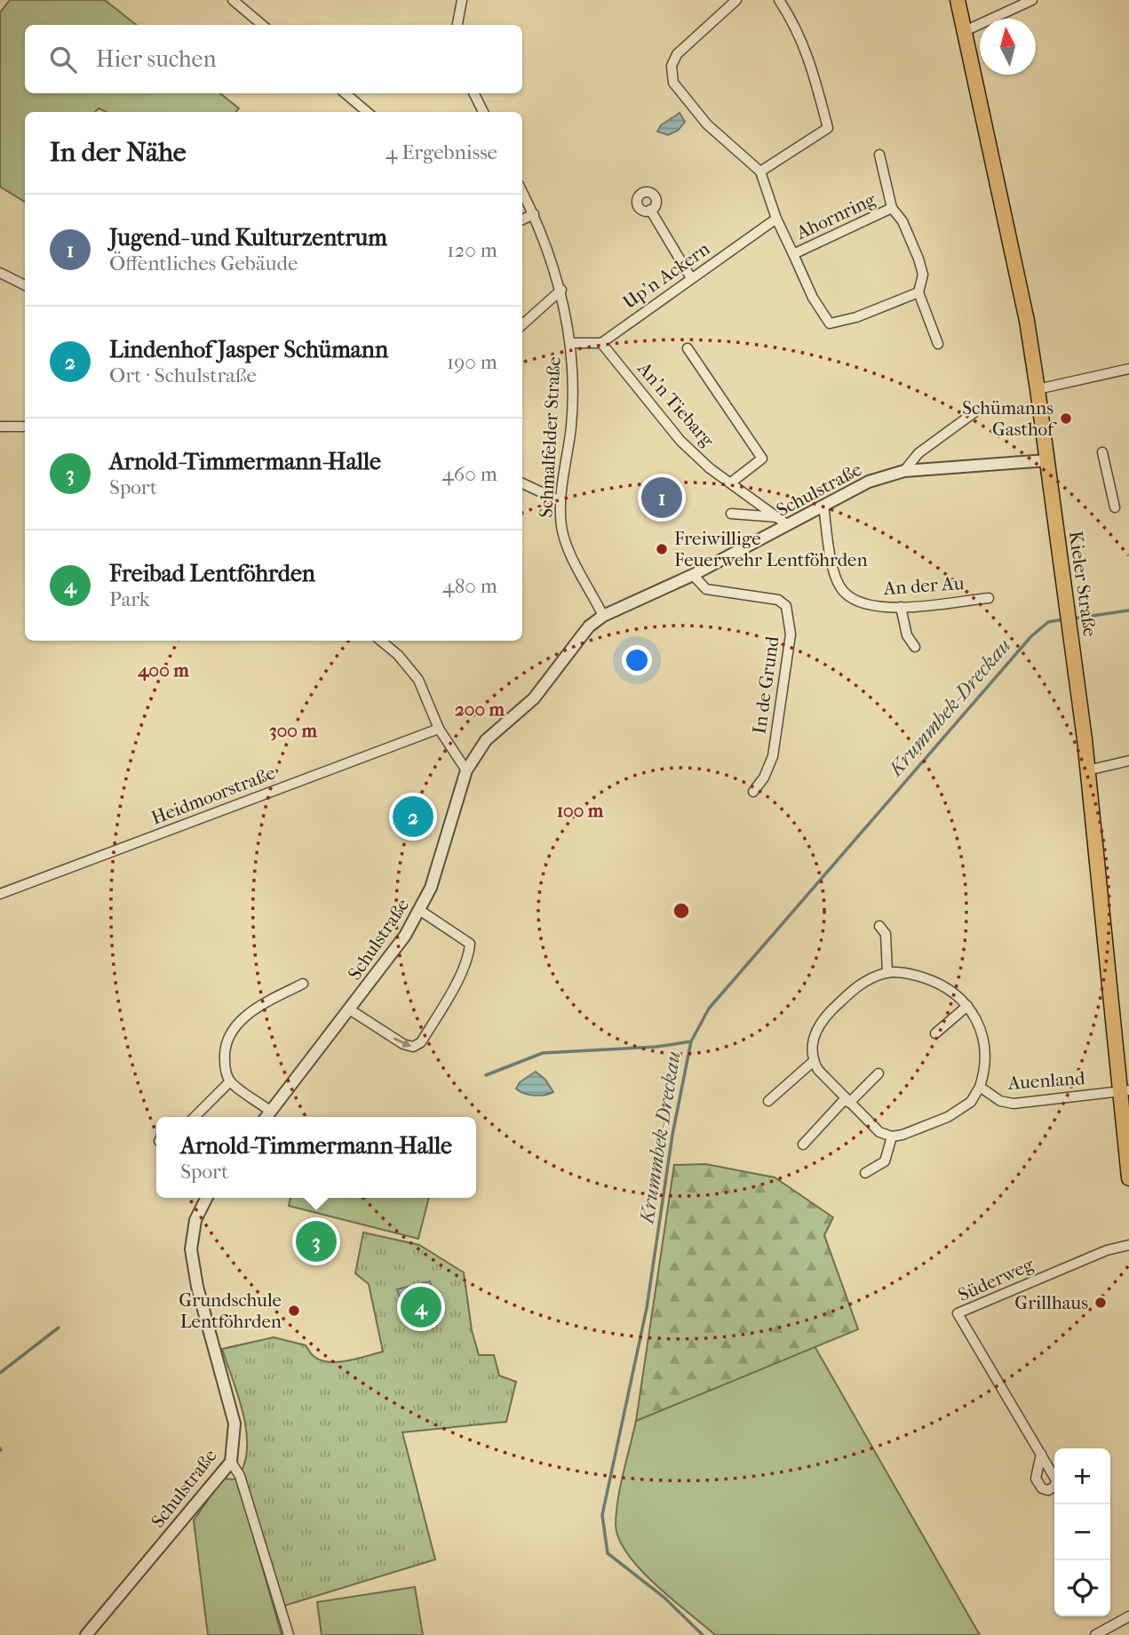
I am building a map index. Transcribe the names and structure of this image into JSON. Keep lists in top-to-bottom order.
{
  "streets": {
    "main road": ["Kieler Straße"],
    "street": [
      "Ahornring",
      "Up'n Ackern",
      "An'n Tiebarg",
      "Schmalfelder Straße",
      "Schulstraße",
      "An der Au",
      "In de Grund",
      "Heidmoorstraße",
      "Auenland",
      "Süderweg"
    ]
  },
  "crossings": [
    ["Ahornring", "Up'n Ackern"],
    ["Up'n Ackern", "An'n Tiebarg"],
    ["An'n Tiebarg", "Schulstraße"],
    ["Schmalfelder Straße", "Schulstraße"],
    ["Schulstraße", "Kieler Straße"],
    ["Schulstraße", "An der Au"],
    ["Schulstraße", "In de Grund"],
    ["Kieler Straße", "Auenland"]
  ],
  "water": ["Krummbek-Dreckau"],
  "places": [
    "Schümanns Gasthof",
    "Freiwillige Feuerwehr Lentföhrden",
    "Grillhaus",
    "Grundschule Lentföhrden"
  ],
  "north": "top",
  "page": {
    "search": "Hier suchen",
    "heading": ["In der Nähe", "4 Ergebnisse"],
    "list": [
      {
        "mark": "1",
        "name": "Jugend- und Kulturzentrum",
        "note": "Öffentliches Gebäude",
        "value": "120 m"
      },
      {
        "mark": "2",
        "name": "Lindenhof Jasper Schümann",
        "note": "Ort · Schulstraße",
        "value": "190 m"
      },
      {
        "mark": "3",
        "name": "Arnold-Timmermann-Halle",
        "note": "Sport",
        "value": "460 m"
      },
      {
        "mark": "4",
        "name": "Freibad Lentföhrden",
        "note": "Park",
        "value": "480 m"
      }
    ],
    "pins": [
      "1",
      "2",
      "3",
      "4"
    ],
    "popup": ["Arnold-Timmermann-Halle", "Sport"],
    "map_buttons": ["+", "−"]
  },
  "rings": [
    "400 m",
    "200 m",
    "300 m",
    "100 m"
  ]
}
